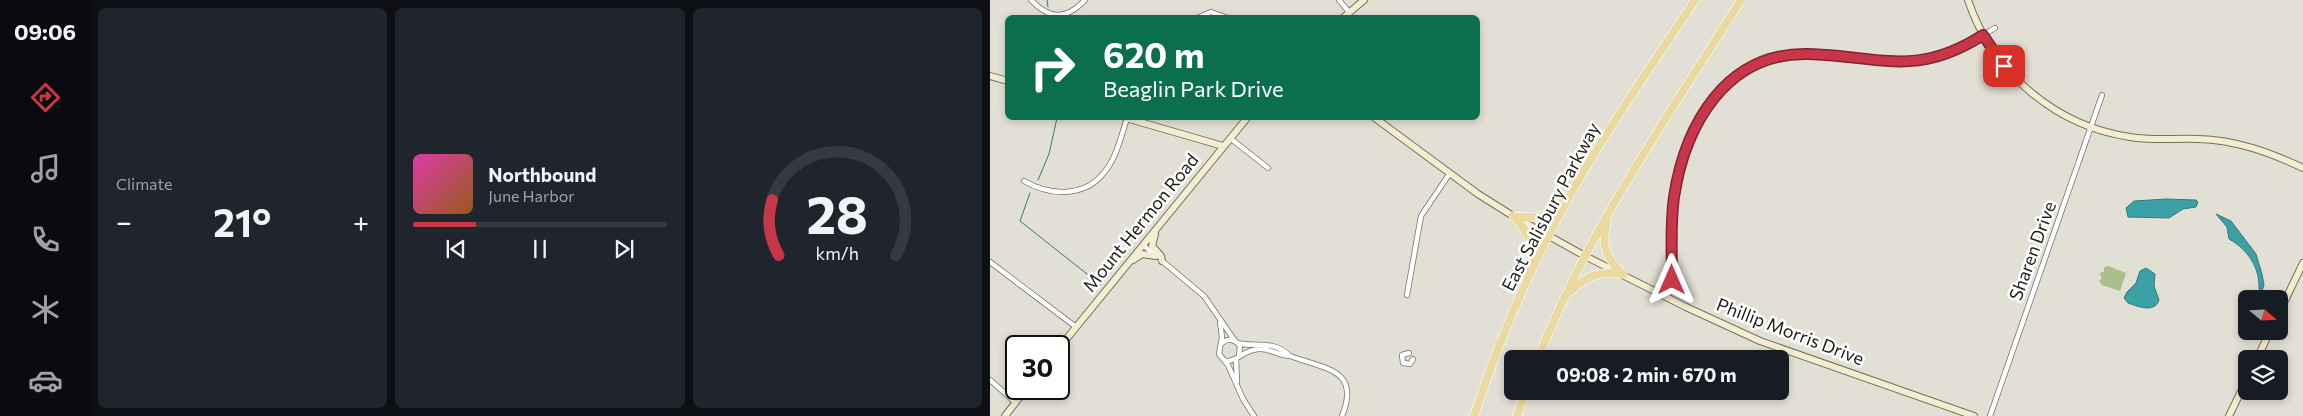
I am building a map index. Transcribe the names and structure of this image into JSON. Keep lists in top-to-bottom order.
{
  "streets": {
    "main road": ["East Salisbury Parkway", "Mount Hermon Road", "Phillip Morris Drive"],
    "street": ["Sharen Drive"]
  },
  "crossings": [
    ["East Salisbury Parkway", "Phillip Morris Drive"]
  ],
  "north": "right",
  "page": {
    "tabs": "09:06",
    "tile": "Climate",
    "turn": ["620 m", "Beaglin Park Drive"],
    "song": ["Northbound", "June Harbor"],
    "heat": ["−", "21°", "+"],
    "limit": "30",
    "trip": "09:08 · 2 min · 670 m",
    "gauge": ["28", "km/h"]
  }
}
